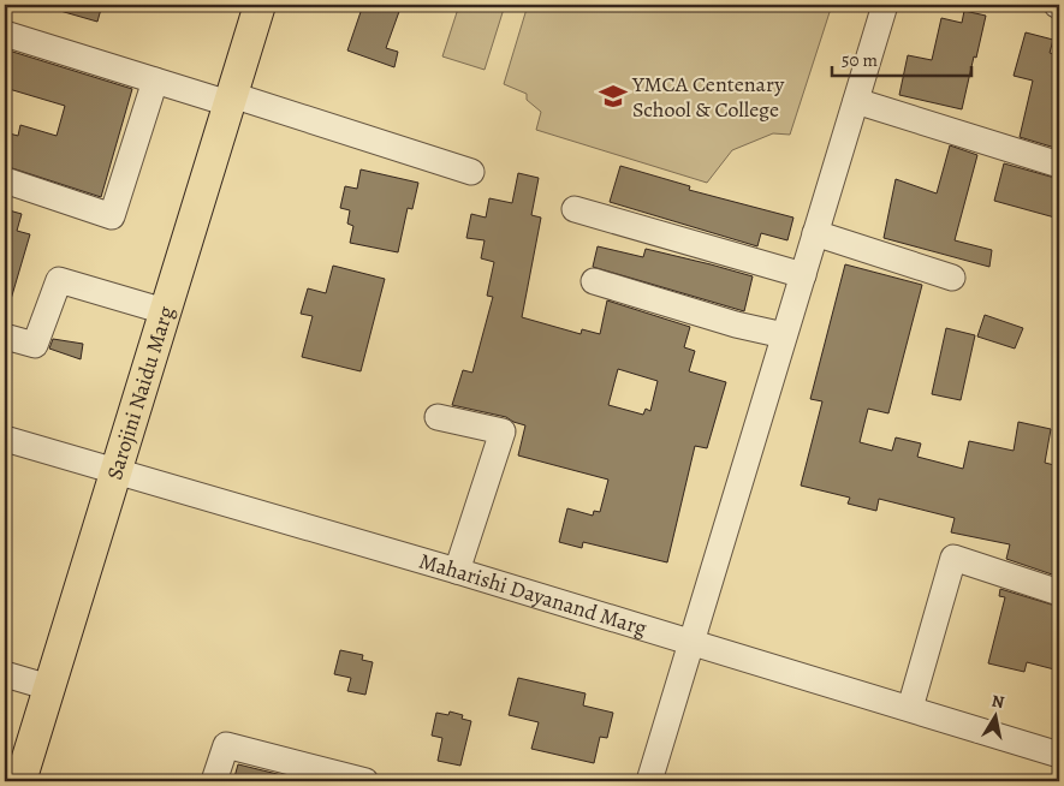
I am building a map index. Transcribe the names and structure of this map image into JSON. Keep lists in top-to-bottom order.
{
  "streets": {
    "main road": ["Sarojini Naidu Marg"],
    "street": ["Maharishi Dayanand Marg"]
  },
  "crossings": [
    ["Sarojini Naidu Marg", "Maharishi Dayanand Marg"]
  ],
  "places": {
    "school or university": ["YMCA Centenary School & College"]
  },
  "scale_bar": "50 m",
  "north": "top"
}
